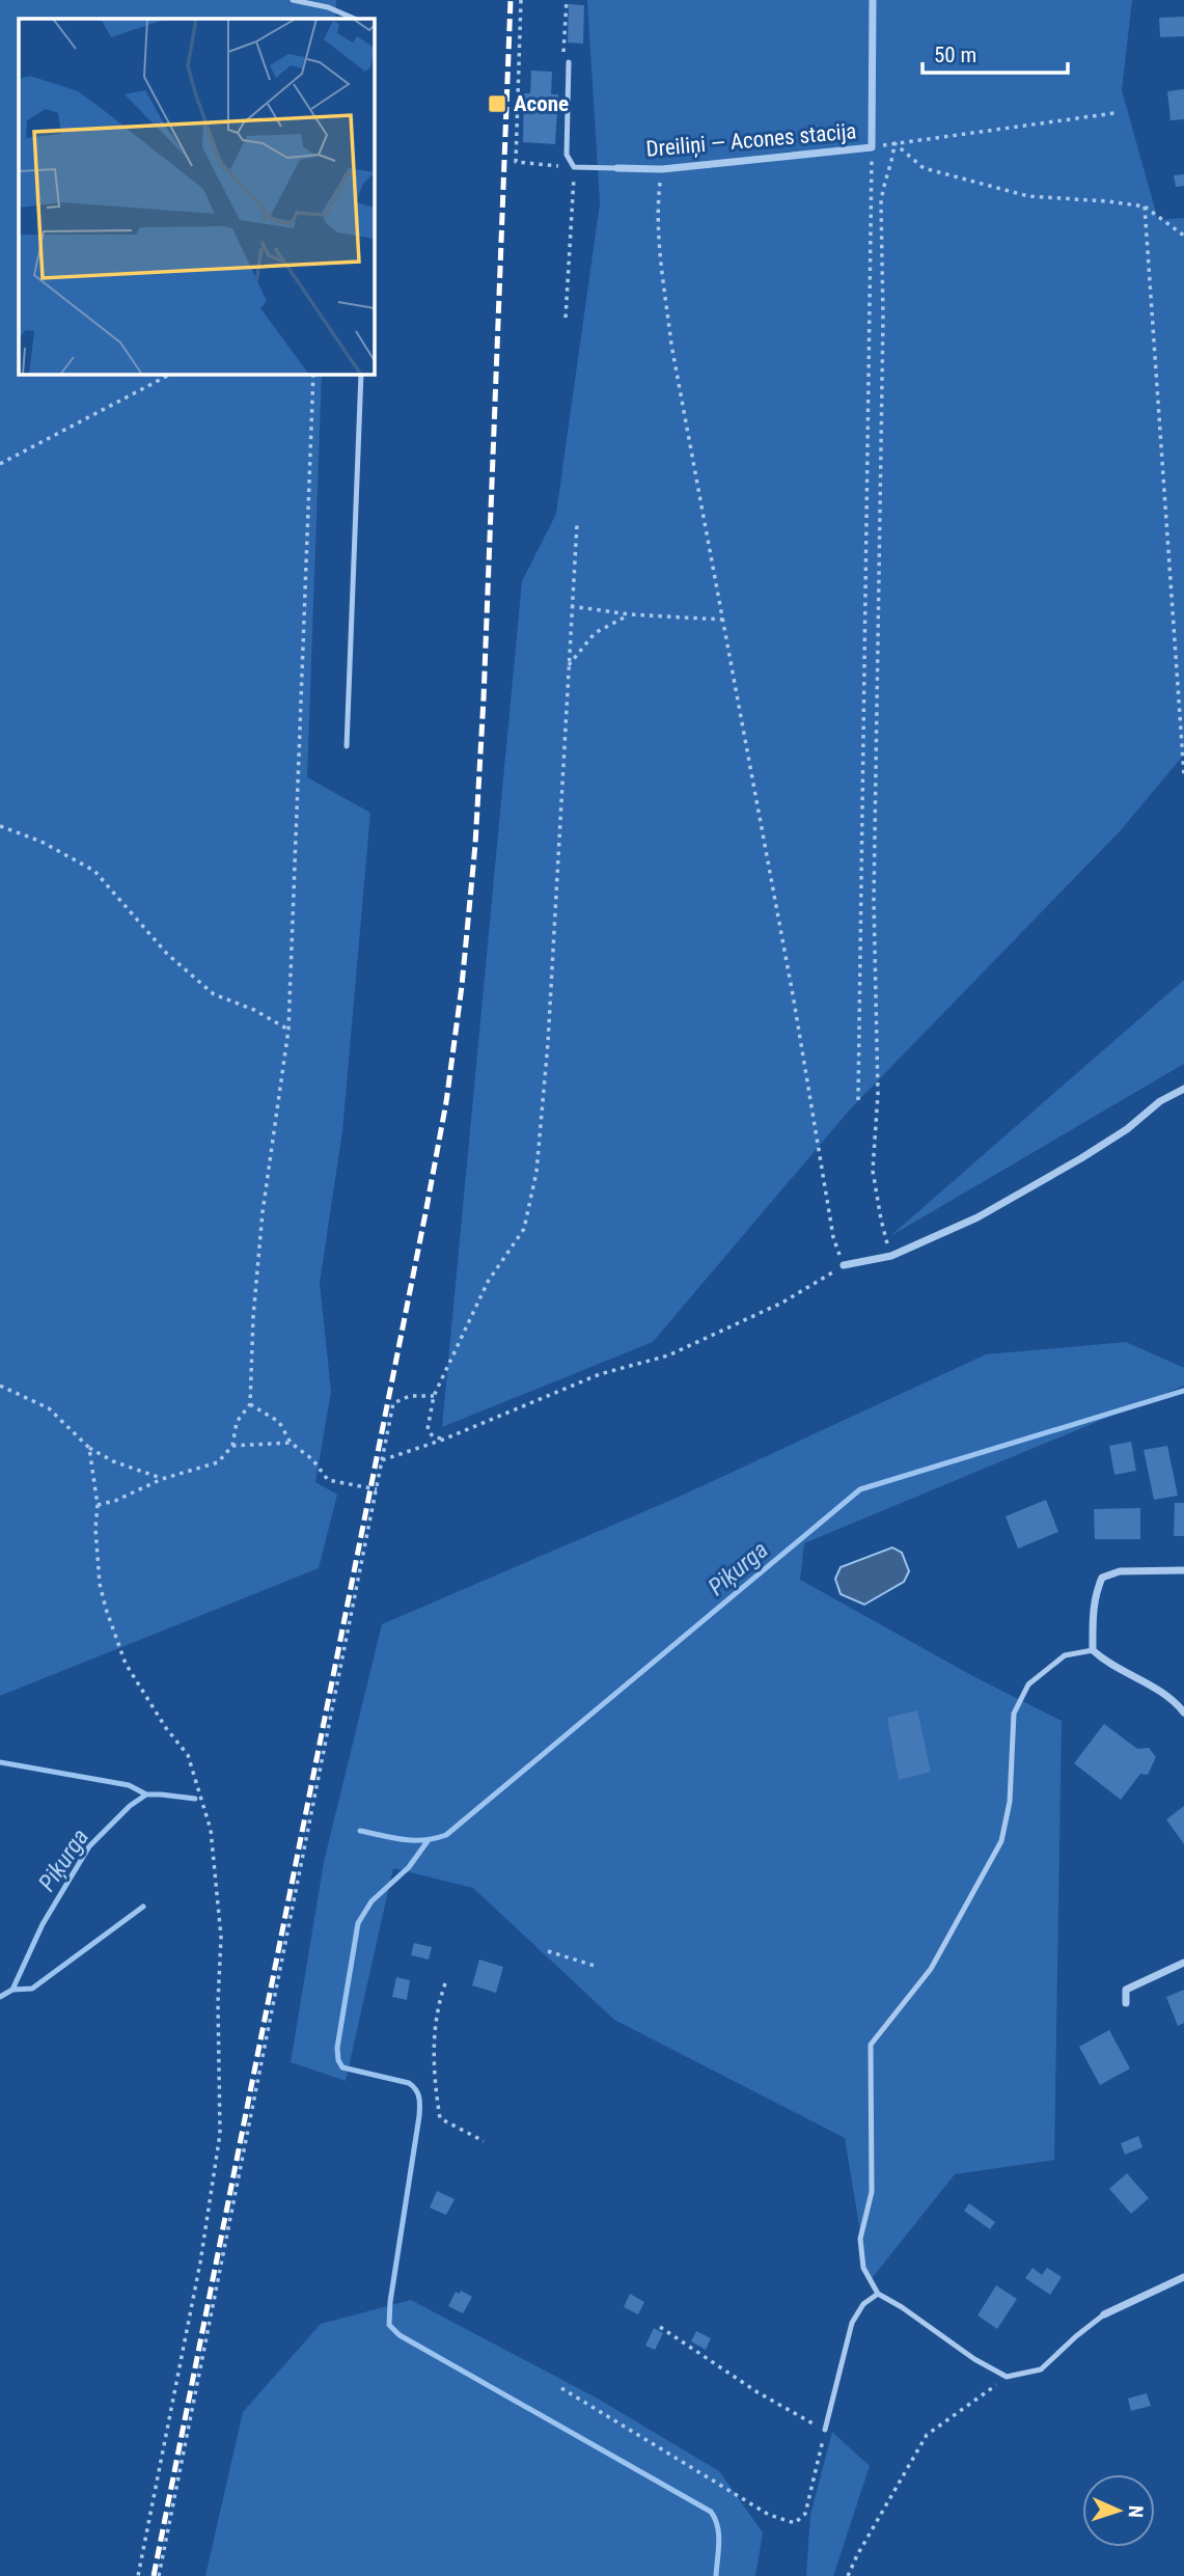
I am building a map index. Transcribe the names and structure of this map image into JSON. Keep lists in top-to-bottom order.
{
  "streets": {
    "street": ["Dreiliņi — Acones stacija"]
  },
  "water": ["Piķurga"],
  "places": {
    "transit": ["Acone"]
  },
  "scale_bar": "50 m",
  "north": "right"
}
